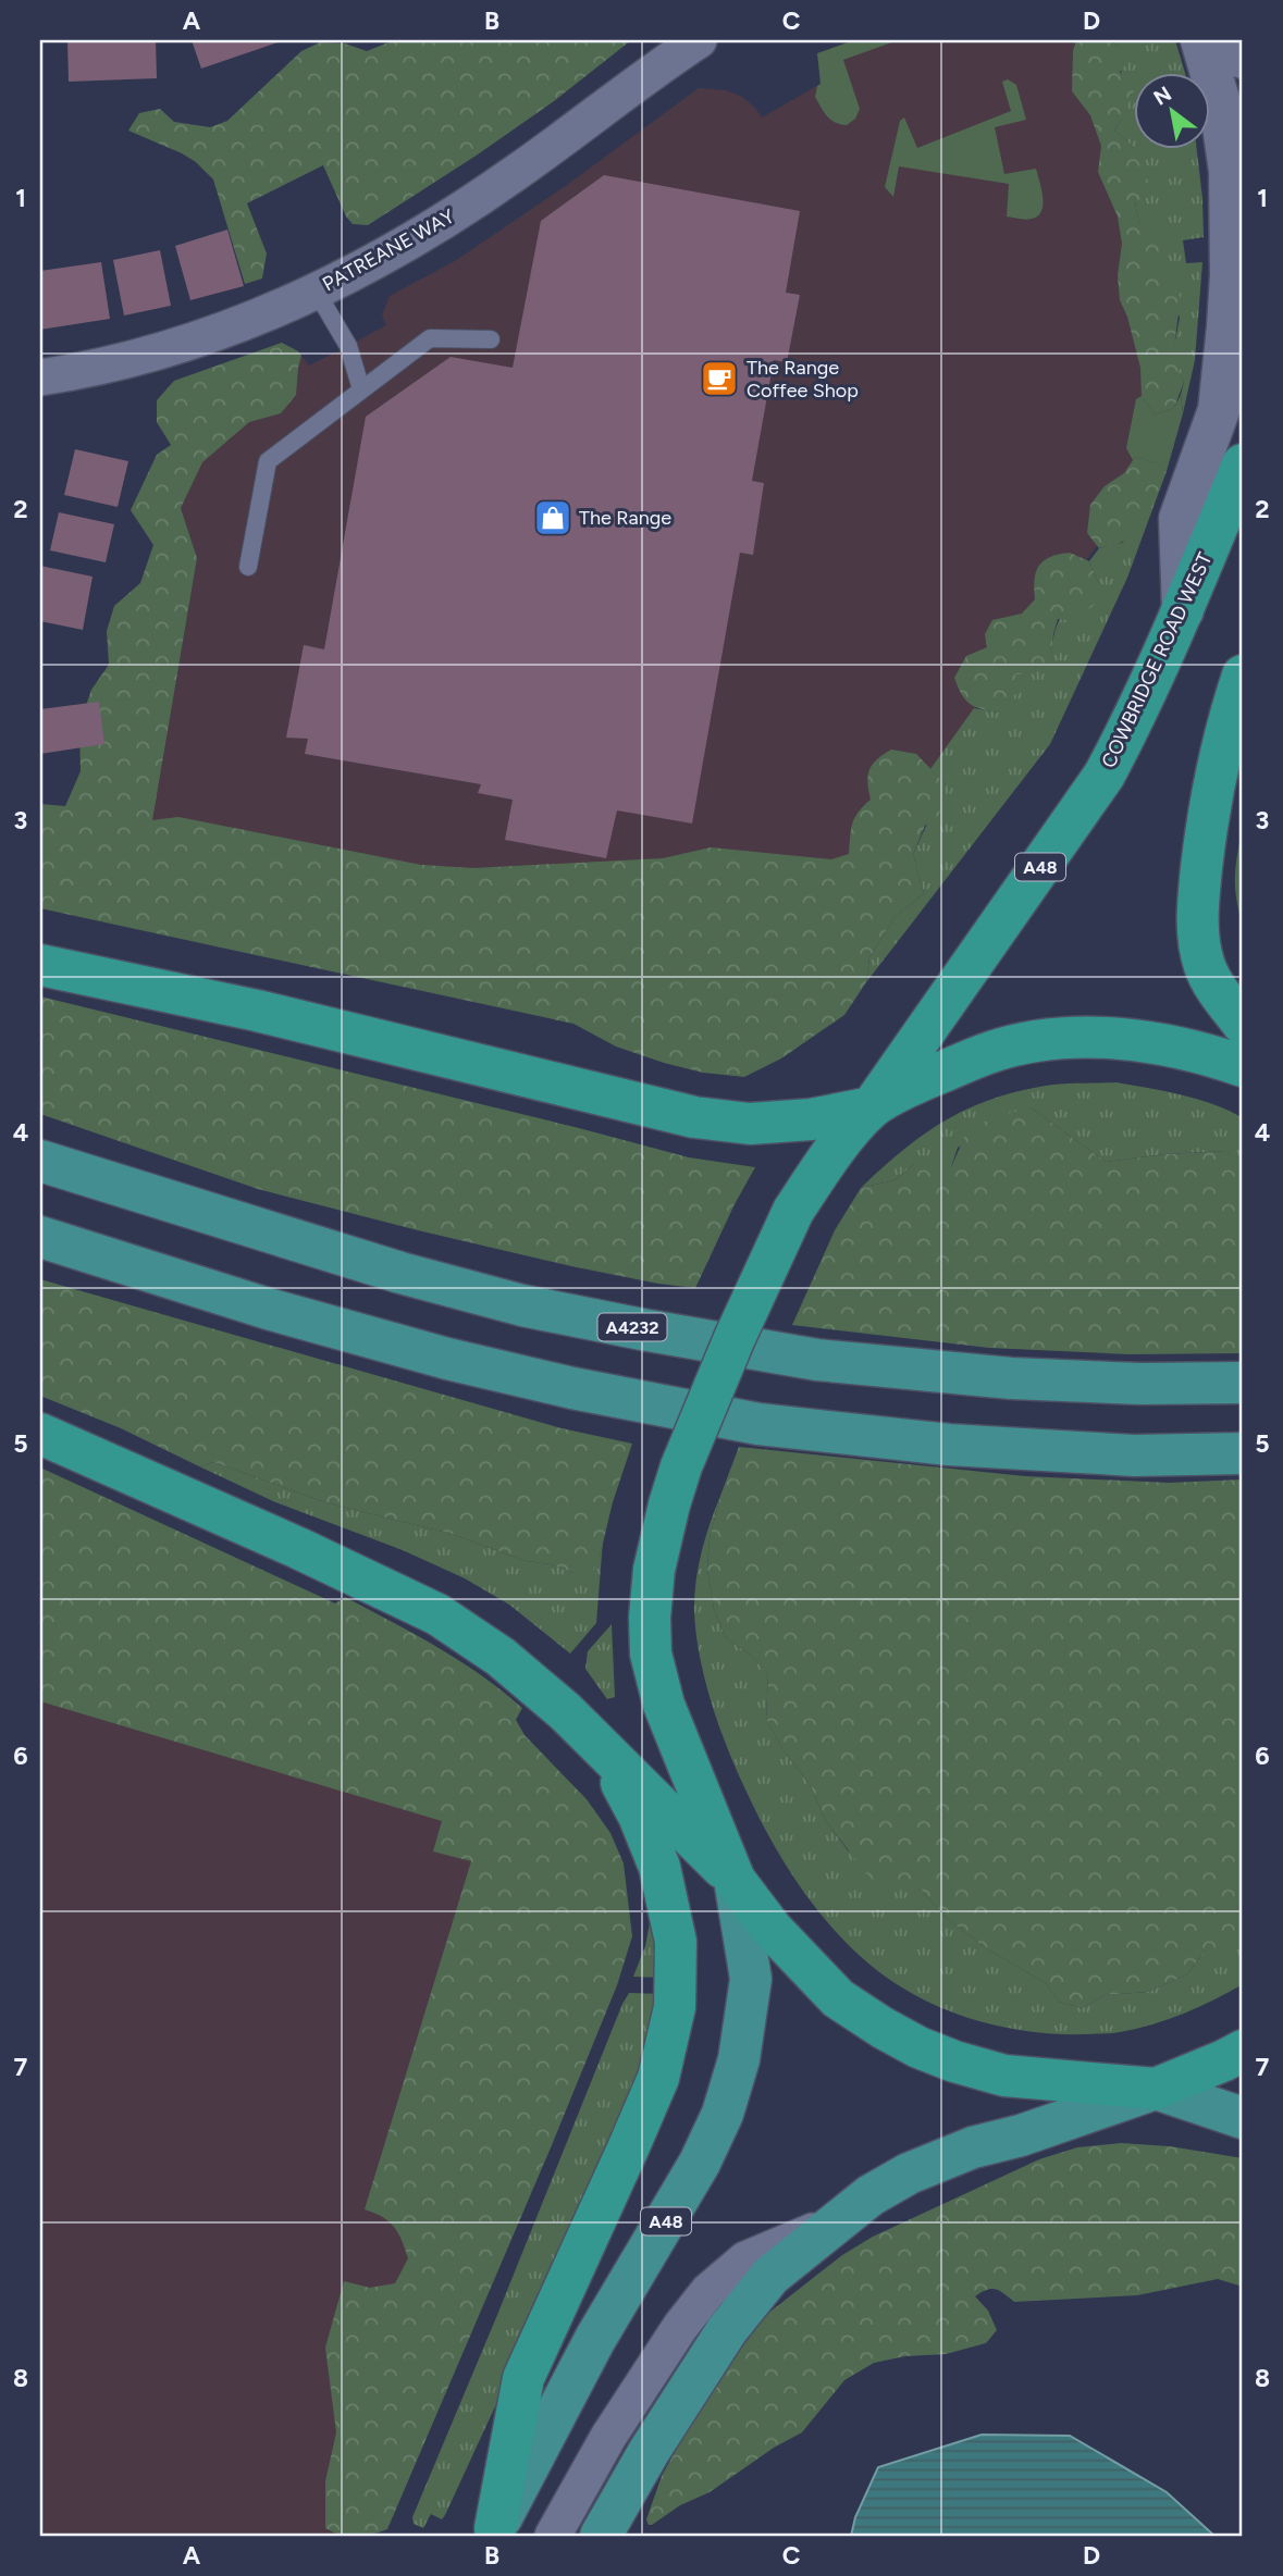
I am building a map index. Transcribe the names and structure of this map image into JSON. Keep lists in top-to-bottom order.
{
  "streets": {
    "highway": ["COWBRIDGE ROAD WEST", "A48"],
    "main road": ["A4232"],
    "street": ["PATREANE WAY"]
  },
  "places": {
    "cafe": ["The Range Coffee Shop"],
    "shop": ["The Range"]
  },
  "north": "top left",
  "grid": {
    "columns": [
      "A",
      "B",
      "C",
      "D"
    ],
    "rows": [
      "1",
      "2",
      "3",
      "4",
      "5",
      "6",
      "7",
      "8"
    ]
  }
}
